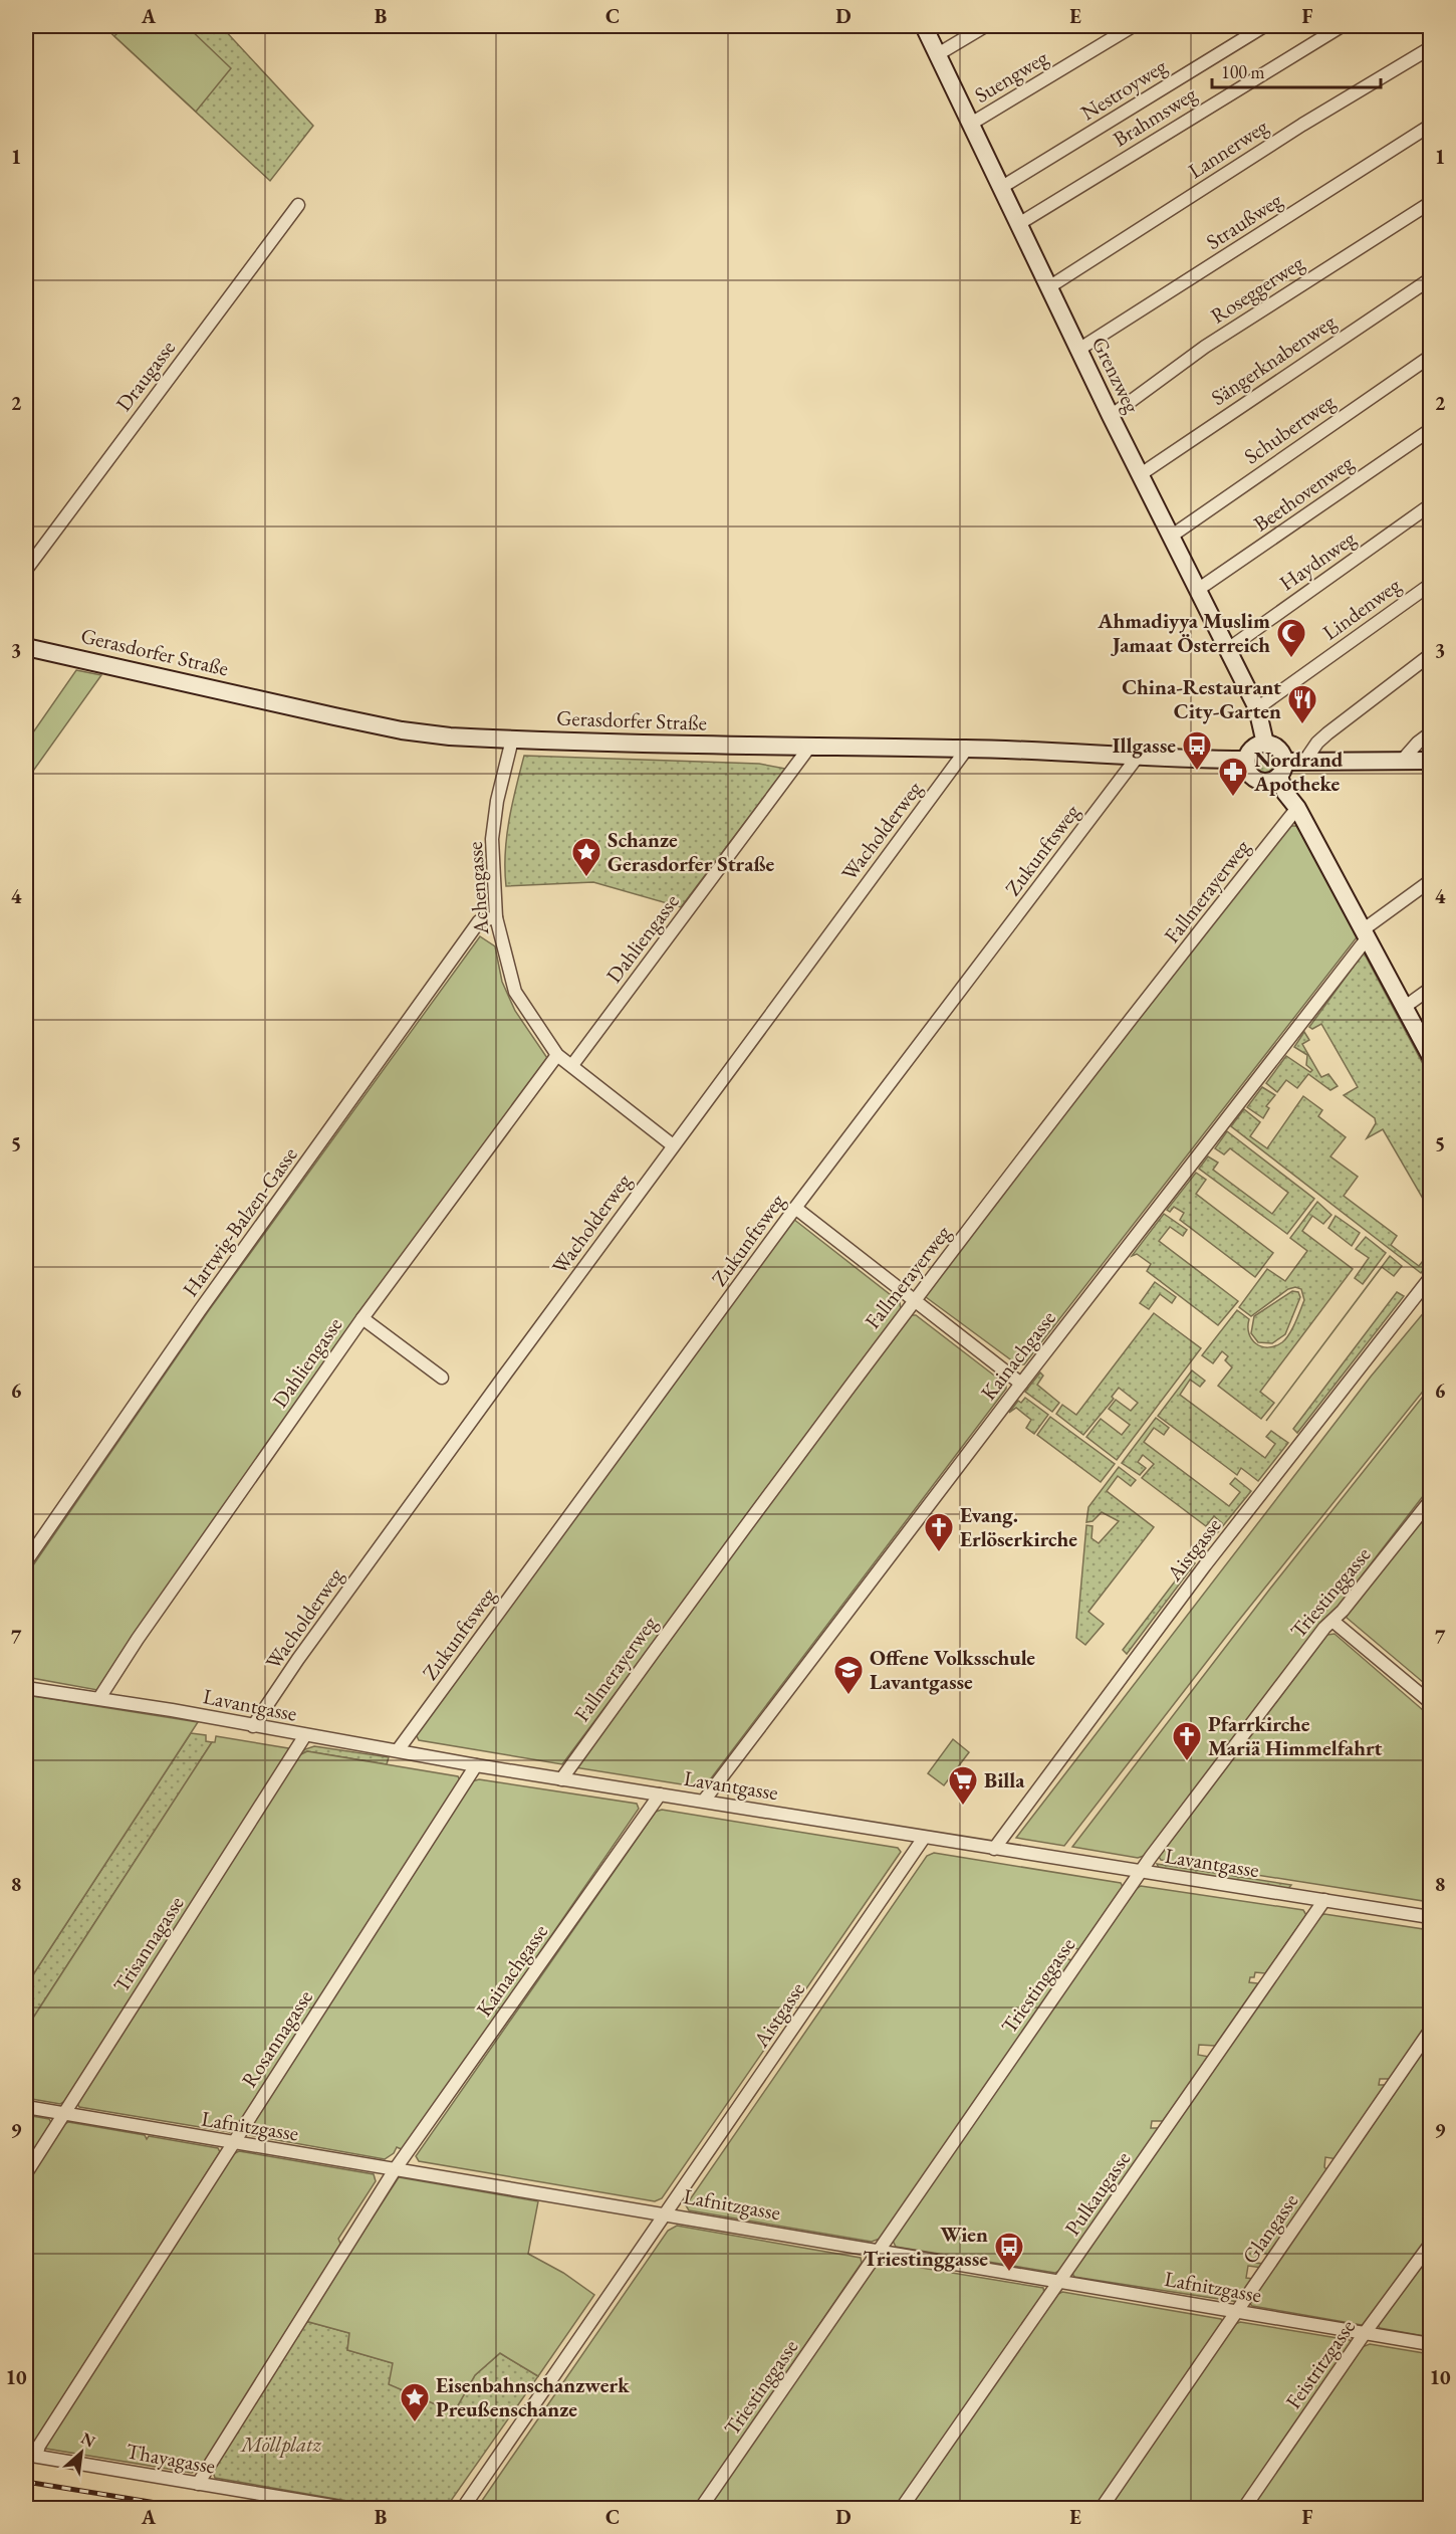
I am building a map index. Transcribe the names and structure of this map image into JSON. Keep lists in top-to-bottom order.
{
  "streets": {
    "main road": ["Grenzweg", "Gerasdorfer Straße"],
    "street": [
      "Suengweg",
      "Nestroyweg",
      "Brahmsweg",
      "Lannerweg",
      "Straußweg",
      "Roseggerweg",
      "Sängerknabenweg",
      "Draugasse",
      "Schubertweg",
      "Beethovenweg",
      "Haydnweg",
      "Lindenweg",
      "Wacholderweg",
      "Zukunftsweg",
      "Achengasse",
      "Fallmerayerweg",
      "Dahliengasse",
      "Hartwig-Balzen-Gasse",
      "Kainachgasse",
      "Aistgasse",
      "Triestinggasse",
      "Lavantgasse",
      "Trisannagasse",
      "Rosannagasse",
      "Lafnitzgasse",
      "Pulkaugasse",
      "Glangasse",
      "Feistritzgasse",
      "Thayagasse"
    ]
  },
  "crossings": [
    ["Suengweg", "Grenzweg"],
    ["Nestroyweg", "Grenzweg"],
    ["Brahmsweg", "Grenzweg"],
    ["Lannerweg", "Grenzweg"],
    ["Straußweg", "Grenzweg"],
    ["Roseggerweg", "Grenzweg"],
    ["Sängerknabenweg", "Grenzweg"],
    ["Grenzweg", "Schubertweg"],
    ["Grenzweg", "Beethovenweg"],
    ["Grenzweg", "Haydnweg"],
    ["Grenzweg", "Lindenweg"],
    ["Grenzweg", "Gerasdorfer Straße"],
    ["Gerasdorfer Straße", "Wacholderweg"],
    ["Gerasdorfer Straße", "Zukunftsweg"],
    ["Gerasdorfer Straße", "Achengasse"],
    ["Gerasdorfer Straße", "Dahliengasse"],
    ["Wacholderweg", "Achengasse"],
    ["Wacholderweg", "Lavantgasse"],
    ["Zukunftsweg", "Lavantgasse"],
    ["Achengasse", "Dahliengasse"],
    ["Achengasse", "Hartwig-Balzen-Gasse"],
    ["Fallmerayerweg", "Lavantgasse"],
    ["Dahliengasse", "Lavantgasse"],
    ["Kainachgasse", "Lavantgasse"],
    ["Kainachgasse", "Lafnitzgasse"],
    ["Aistgasse", "Lavantgasse"],
    ["Aistgasse", "Lafnitzgasse"],
    ["Triestinggasse", "Lavantgasse"],
    ["Triestinggasse", "Lafnitzgasse"],
    ["Lavantgasse", "Trisannagasse"],
    ["Lavantgasse", "Rosannagasse"],
    ["Lavantgasse", "Pulkaugasse"],
    ["Trisannagasse", "Lafnitzgasse"],
    ["Rosannagasse", "Lafnitzgasse"],
    ["Rosannagasse", "Thayagasse"],
    ["Lafnitzgasse", "Pulkaugasse"],
    ["Lafnitzgasse", "Glangasse"],
    ["Lafnitzgasse", "Feistritzgasse"]
  ],
  "parks": ["Möllplatz"],
  "places": {
    "mosque": ["Ahmadiyya Muslim Jamaat Österreich"],
    "restaurant": ["China-Restaurant City-Garten"],
    "bus stop": ["Illgasse", "Wien Triestinggasse"],
    "pharmacy": ["Nordrand Apotheke"],
    "place": ["Schanze Gerasdorfer Straße", "Eisenbahnschanzwerk Preußenschanze"],
    "church": ["Evang. Erlöserkirche", "Pfarrkirche Mariä Himmelfahrt"],
    "school or university": ["Offene Volksschule Lavantgasse"],
    "supermarket": ["Billa"]
  },
  "scale_bar": "100 m",
  "north": "top right",
  "grid": {
    "columns": [
      "A",
      "B",
      "C",
      "D",
      "E",
      "F"
    ],
    "rows": [
      "1",
      "2",
      "3",
      "4",
      "5",
      "6",
      "7",
      "8",
      "9",
      "10"
    ]
  }
}
